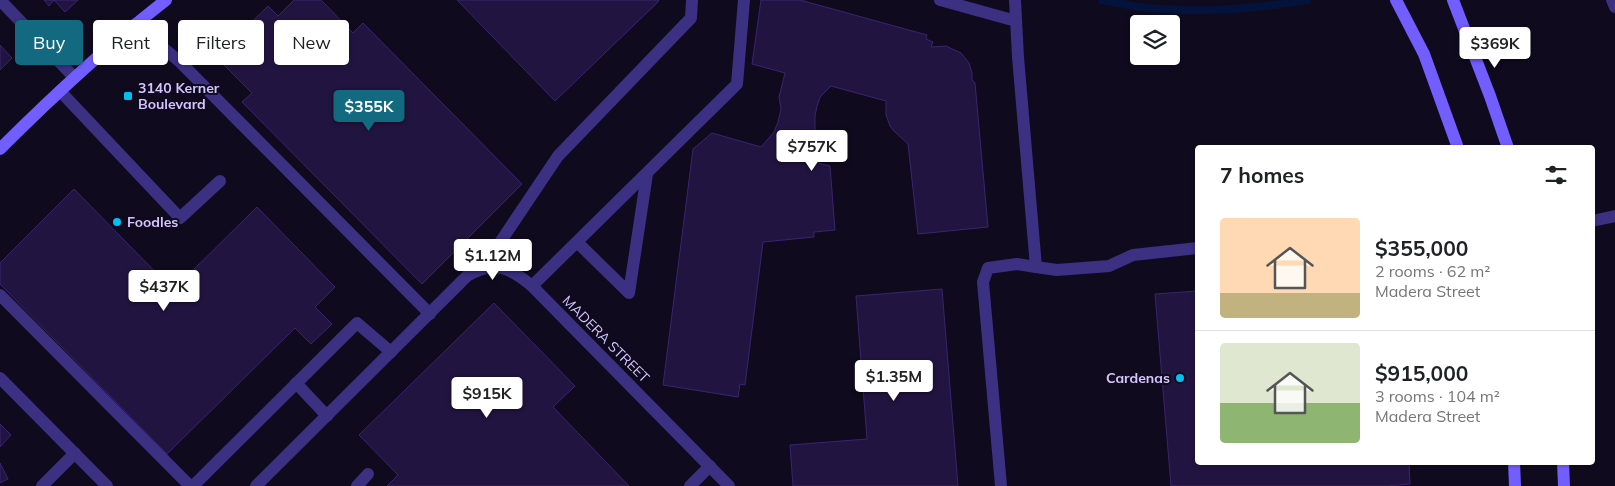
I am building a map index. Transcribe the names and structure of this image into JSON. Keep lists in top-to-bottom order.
{
  "streets": {
    "street": ["MADERA STREET"]
  },
  "places": {
    "transit": ["3140 Kerner Boulevard"],
    "other": ["Foodles", "Cardenas"]
  },
  "page": {
    "chip": [
      "Buy",
      "Rent",
      "Filters",
      "New"
    ],
    "price": [
      "$369K",
      "$355K",
      "$757K",
      "$1.12M",
      "$437K",
      "$1.35M",
      "$915K"
    ],
    "heading": "7 homes",
    "list": [
      {
        "name": "$355,000",
        "note": "2 rooms · 62 m² · Madera Street"
      },
      {
        "name": "$915,000",
        "note": "3 rooms · 104 m² · Madera Street"
      }
    ]
  }
}
